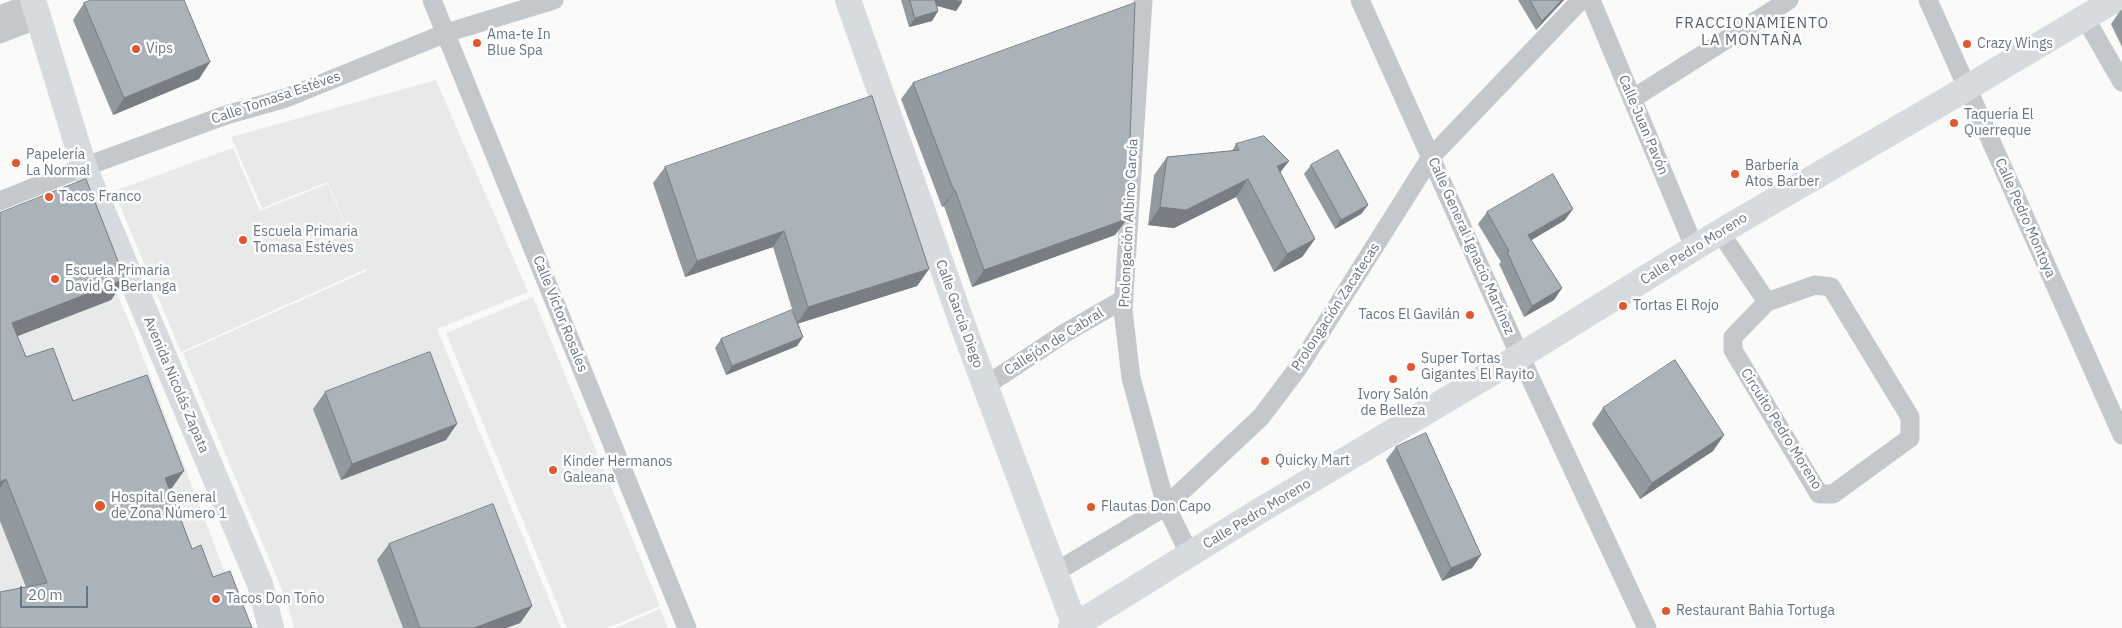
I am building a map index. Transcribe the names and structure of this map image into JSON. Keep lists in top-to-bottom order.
{
  "streets": {
    "street": [
      "Calle Tomasa Estéves",
      "Calle Juan Pavón",
      "Calle Pedro Montoya",
      "Prolongación Albino García",
      "Calle General Ignacio Martínez",
      "Calle Pedro Moreno",
      "Prolongación Zacatecas",
      "Calle Víctor Rosales",
      "Calle García Diego",
      "Callejón de Cabral",
      "Avenida Nicolás Zapata",
      "Circuito Pedro Moreno"
    ]
  },
  "crossings": [
    ["Calle Tomasa Estéves", "Calle Víctor Rosales"],
    ["Calle Tomasa Estéves", "Avenida Nicolás Zapata"],
    ["Calle Juan Pavón", "Calle Pedro Moreno"],
    ["Calle Pedro Montoya", "Calle Pedro Moreno"],
    ["Prolongación Albino García", "Calle Pedro Moreno"],
    ["Prolongación Albino García", "Prolongación Zacatecas"],
    ["Prolongación Albino García", "Callejón de Cabral"],
    ["Calle General Ignacio Martínez", "Calle Pedro Moreno"],
    ["Calle General Ignacio Martínez", "Prolongación Zacatecas"],
    ["Calle Pedro Moreno", "Calle García Diego"],
    ["Prolongación Zacatecas", "Calle García Diego"],
    ["Calle García Diego", "Callejón de Cabral"]
  ],
  "districts": ["FRACCIONAMIENTO LA MONTAÑA"],
  "places": [
    "Ama-te In Blue Spa",
    "Crazy Wings",
    "Vips",
    "Taquería El Querreque",
    "Papelería La Normal",
    "Barbería Atos Barber",
    "Tacos Franco",
    "Escuela Primaria Tomasa Estéves",
    "Escuela Primaria David G. Berlanga",
    "Tortas El Rojo",
    "Tacos El Gavilán",
    "Super Tortas Gigantes El Rayito",
    "Ivory Salón de Belleza",
    "Quicky Mart",
    "Kinder Hermanos Galeana",
    "Hospital General de Zona Número 1",
    "Flautas Don Capo",
    "Tacos Don Toño",
    "Restaurant Bahia Tortuga"
  ],
  "scale_bar": "20 m"
}
